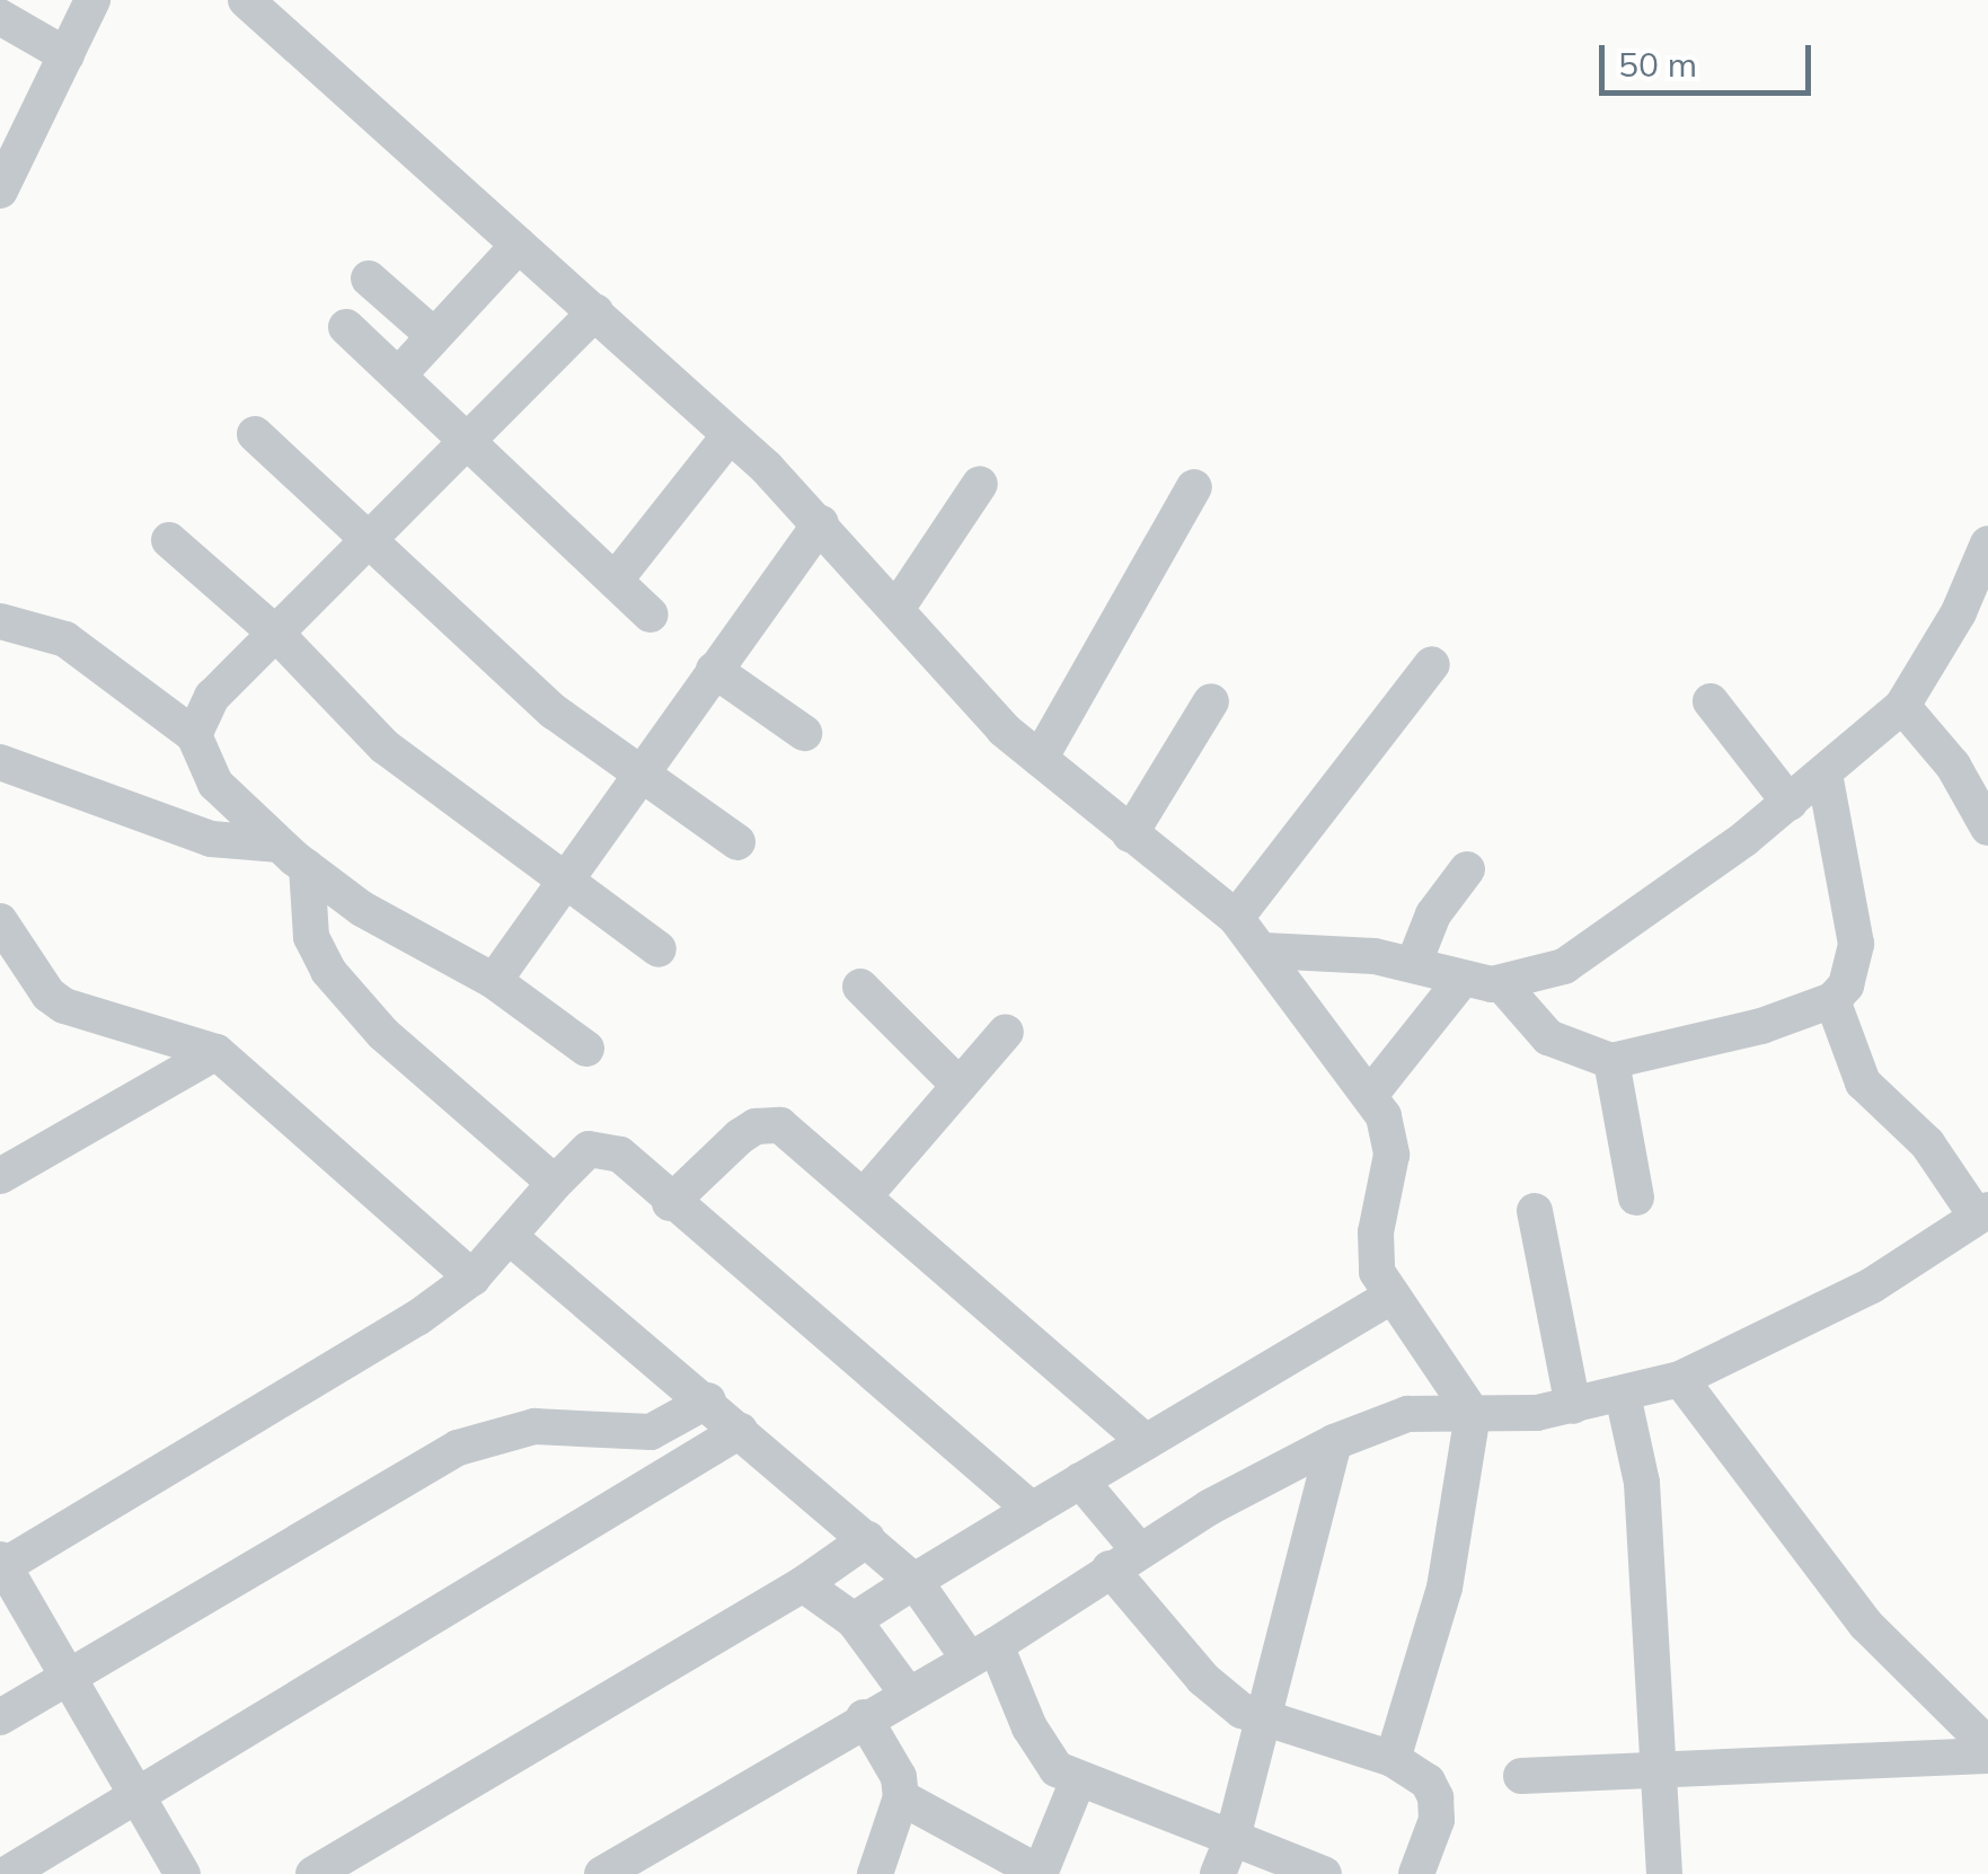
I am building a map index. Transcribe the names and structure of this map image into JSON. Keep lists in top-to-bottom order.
{
  "scale_bar": "50 m"
}
